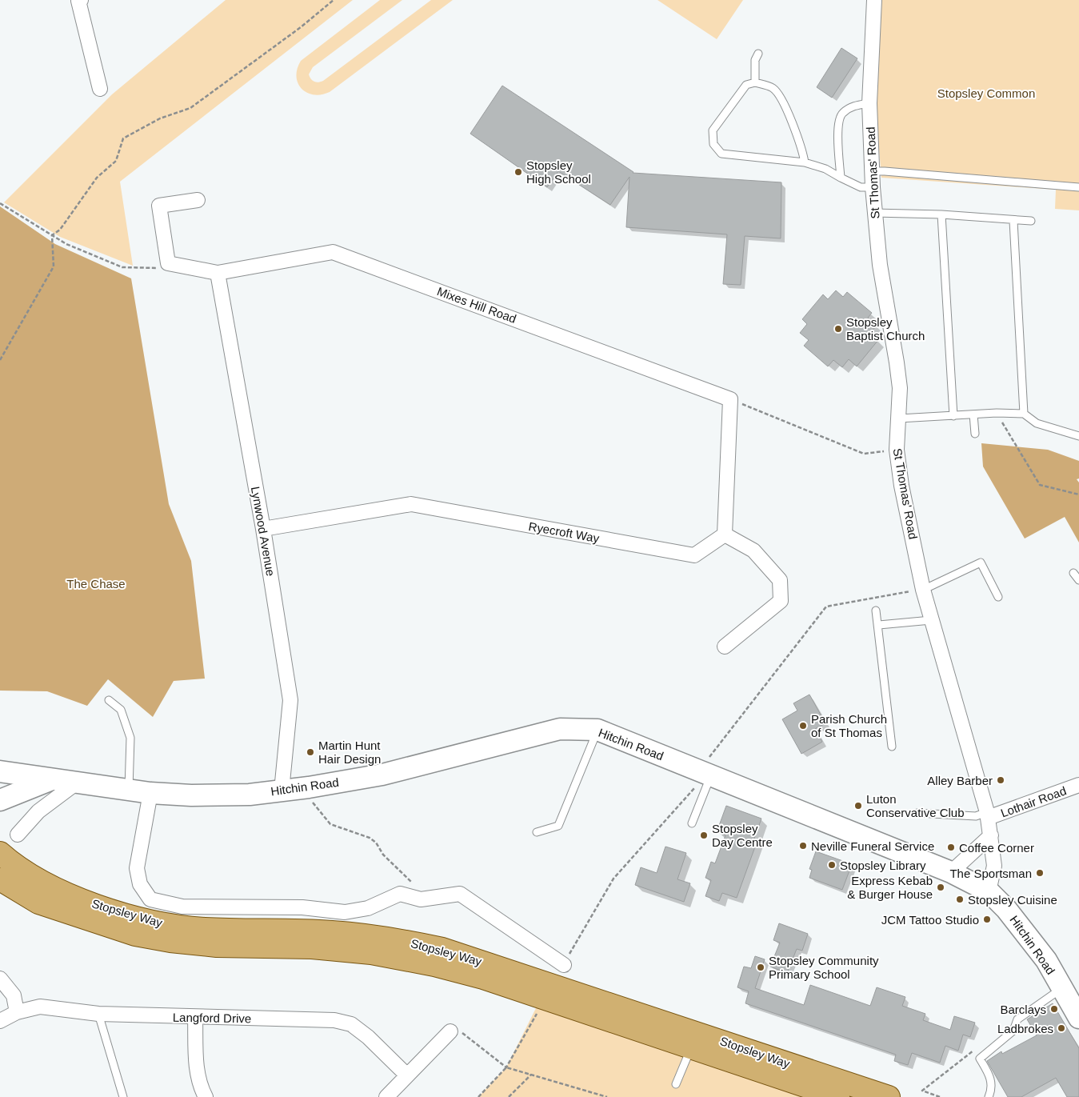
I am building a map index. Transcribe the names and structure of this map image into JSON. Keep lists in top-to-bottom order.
{
  "streets": {
    "main road": ["Stopsley Way"],
    "street": [
      "St Thomas' Road",
      "Mixes Hill Road",
      "Lynwood Avenue",
      "Ryecroft Way",
      "Hitchin Road",
      "Lothair Road",
      "Langford Drive"
    ]
  },
  "crossings": [
    ["St Thomas' Road", "Hitchin Road"],
    ["St Thomas' Road", "Lothair Road"],
    ["Mixes Hill Road", "Lynwood Avenue"],
    ["Lynwood Avenue", "Ryecroft Way"],
    ["Lynwood Avenue", "Hitchin Road"],
    ["Hitchin Road", "Stopsley Way"]
  ],
  "parks": ["Stopsley Common", "The Chase"],
  "places": [
    "Stopsley High School",
    "Stopsley Baptist Church",
    "Parish Church of St Thomas",
    "Martin Hunt Hair Design",
    "Alley Barber",
    "Luton Conservative Club",
    "Stopsley Day Centre",
    "Neville Funeral Service",
    "Coffee Corner",
    "Stopsley Library",
    "The Sportsman",
    "Express Kebab & Burger House",
    "Stopsley Cuisine",
    "JCM Tattoo Studio",
    "Stopsley Community Primary School",
    "Barclays",
    "Ladbrokes"
  ]
}
